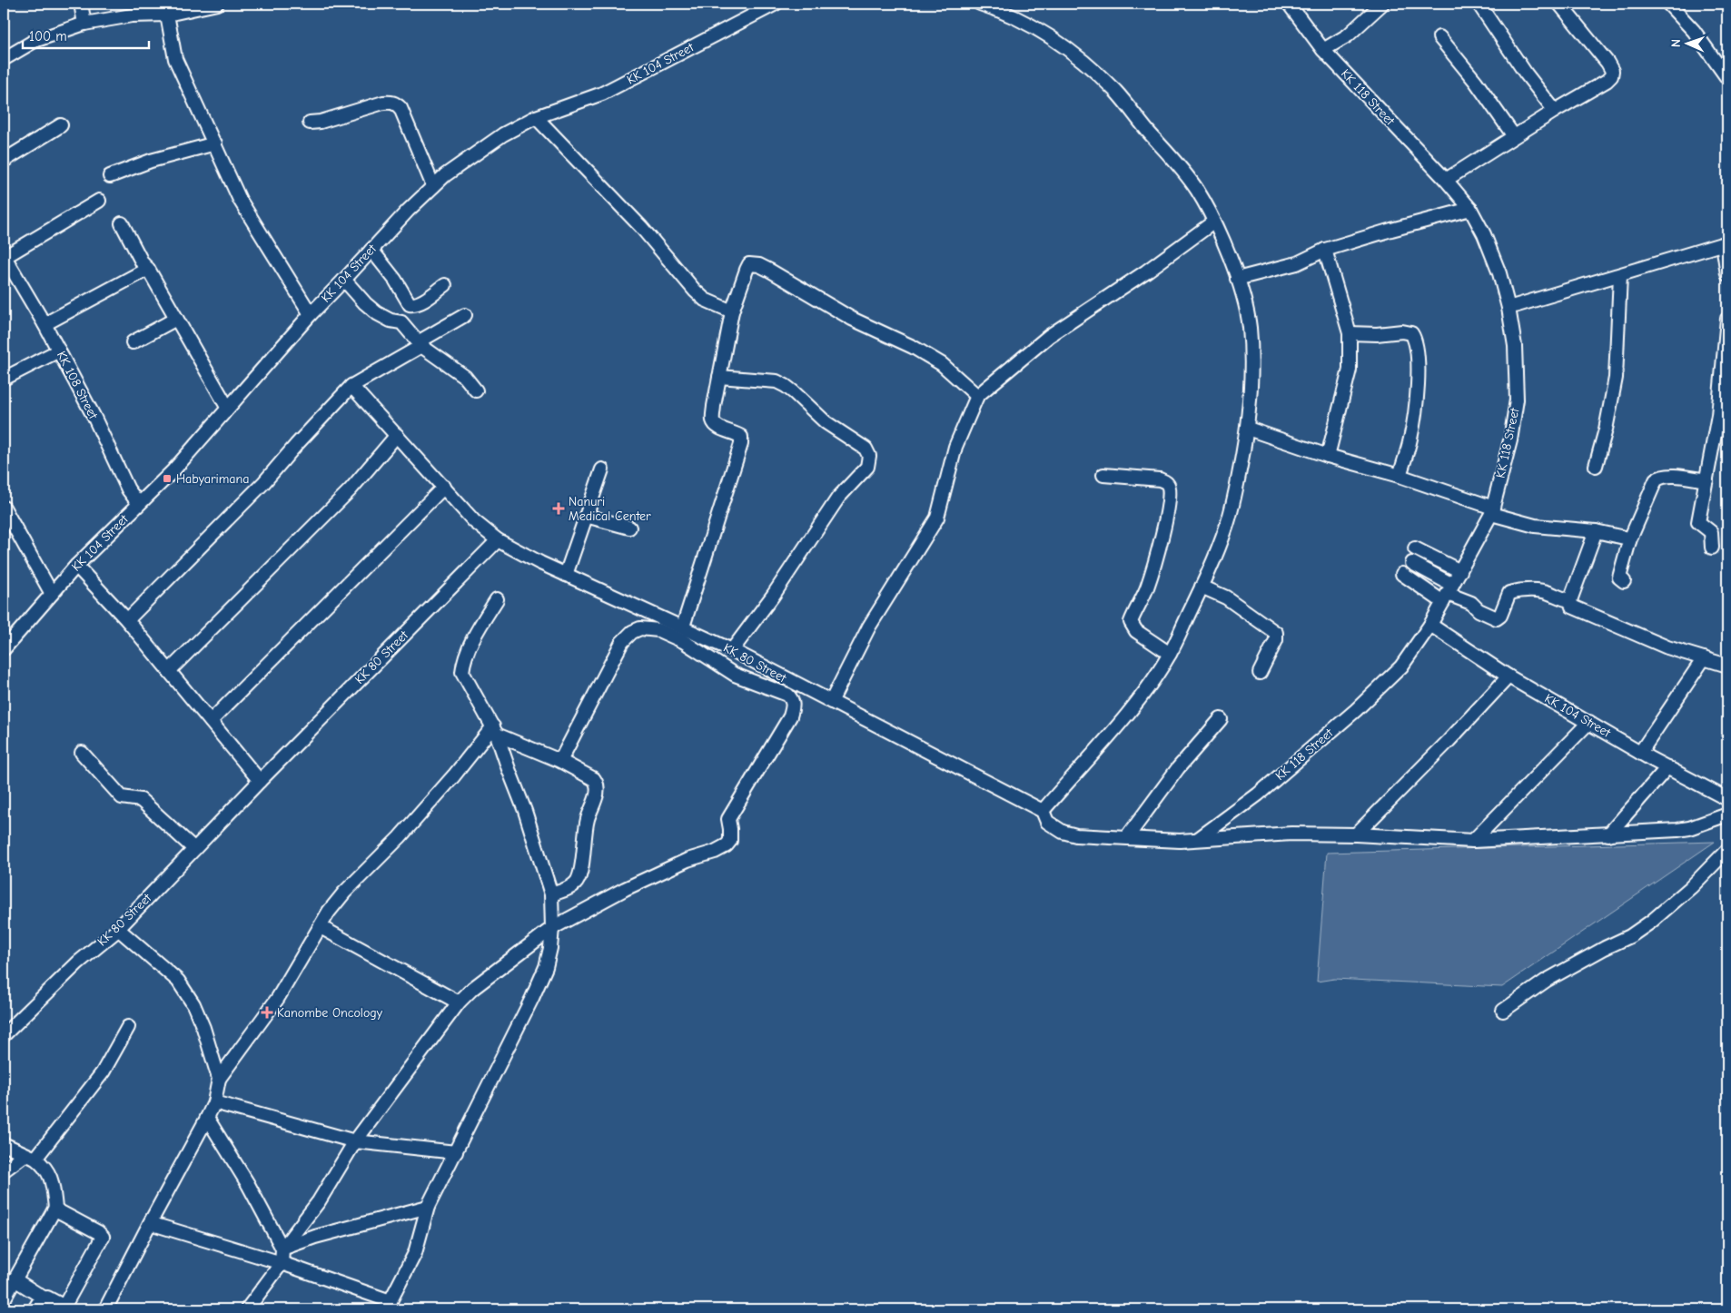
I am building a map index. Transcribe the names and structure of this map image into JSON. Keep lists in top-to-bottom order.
{
  "streets": {
    "street": [
      "KK 104 Street",
      "KK 118 Street",
      "KK 108 Street",
      "KK 80 Street"
    ]
  },
  "crossings": [
    ["KK 104 Street", "KK 118 Street"],
    ["KK 104 Street", "KK 108 Street"]
  ],
  "places": {
    "transit": ["Habyarimana"],
    "health": ["Nanuri Medical Center", "Kanombe Oncology"]
  },
  "scale_bar": "100 m",
  "north": "left"
}
